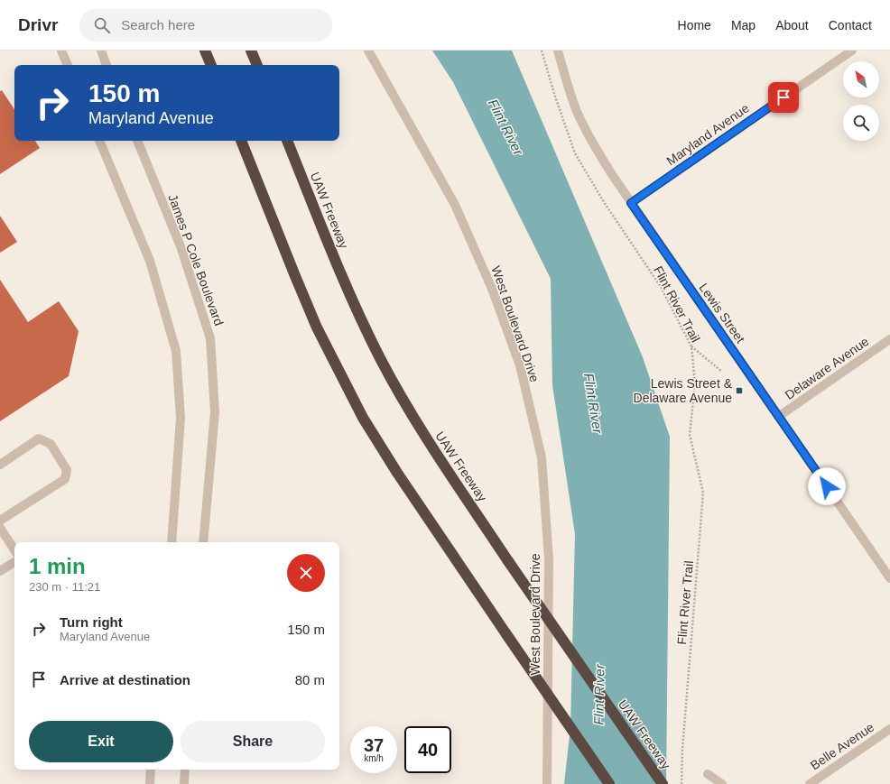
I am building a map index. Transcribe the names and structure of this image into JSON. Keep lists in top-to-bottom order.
{
  "streets": {
    "highway": ["UAW Freeway"],
    "street": [
      "Maryland Avenue",
      "James P Cole Boulevard",
      "Lewis Street",
      "West Boulevard Drive",
      "Delaware Avenue",
      "Belle Avenue"
    ],
    "path": ["Flint River Trail"]
  },
  "crossings": [
    ["Maryland Avenue", "Lewis Street"],
    ["Lewis Street", "Delaware Avenue"]
  ],
  "water": ["Flint River"],
  "places": {
    "transit": ["Lewis Street & Delaware Avenue"]
  },
  "north": "top left",
  "page": {
    "header": "Drivr",
    "search": "Search here",
    "nav": [
      "Home",
      "Map",
      "About",
      "Contact"
    ],
    "turn": ["150 m", "Maryland Avenue"],
    "heading": ["1 min", "230 m · 11:21"],
    "list": [
      {
        "name": "Turn right",
        "note": "Maryland Avenue",
        "value": "150 m"
      },
      {
        "name": "Arrive at destination",
        "value": "80 m"
      }
    ],
    "buttons": ["Exit", "Share"],
    "speed": "37 km/h",
    "limit": "40"
  }
}
